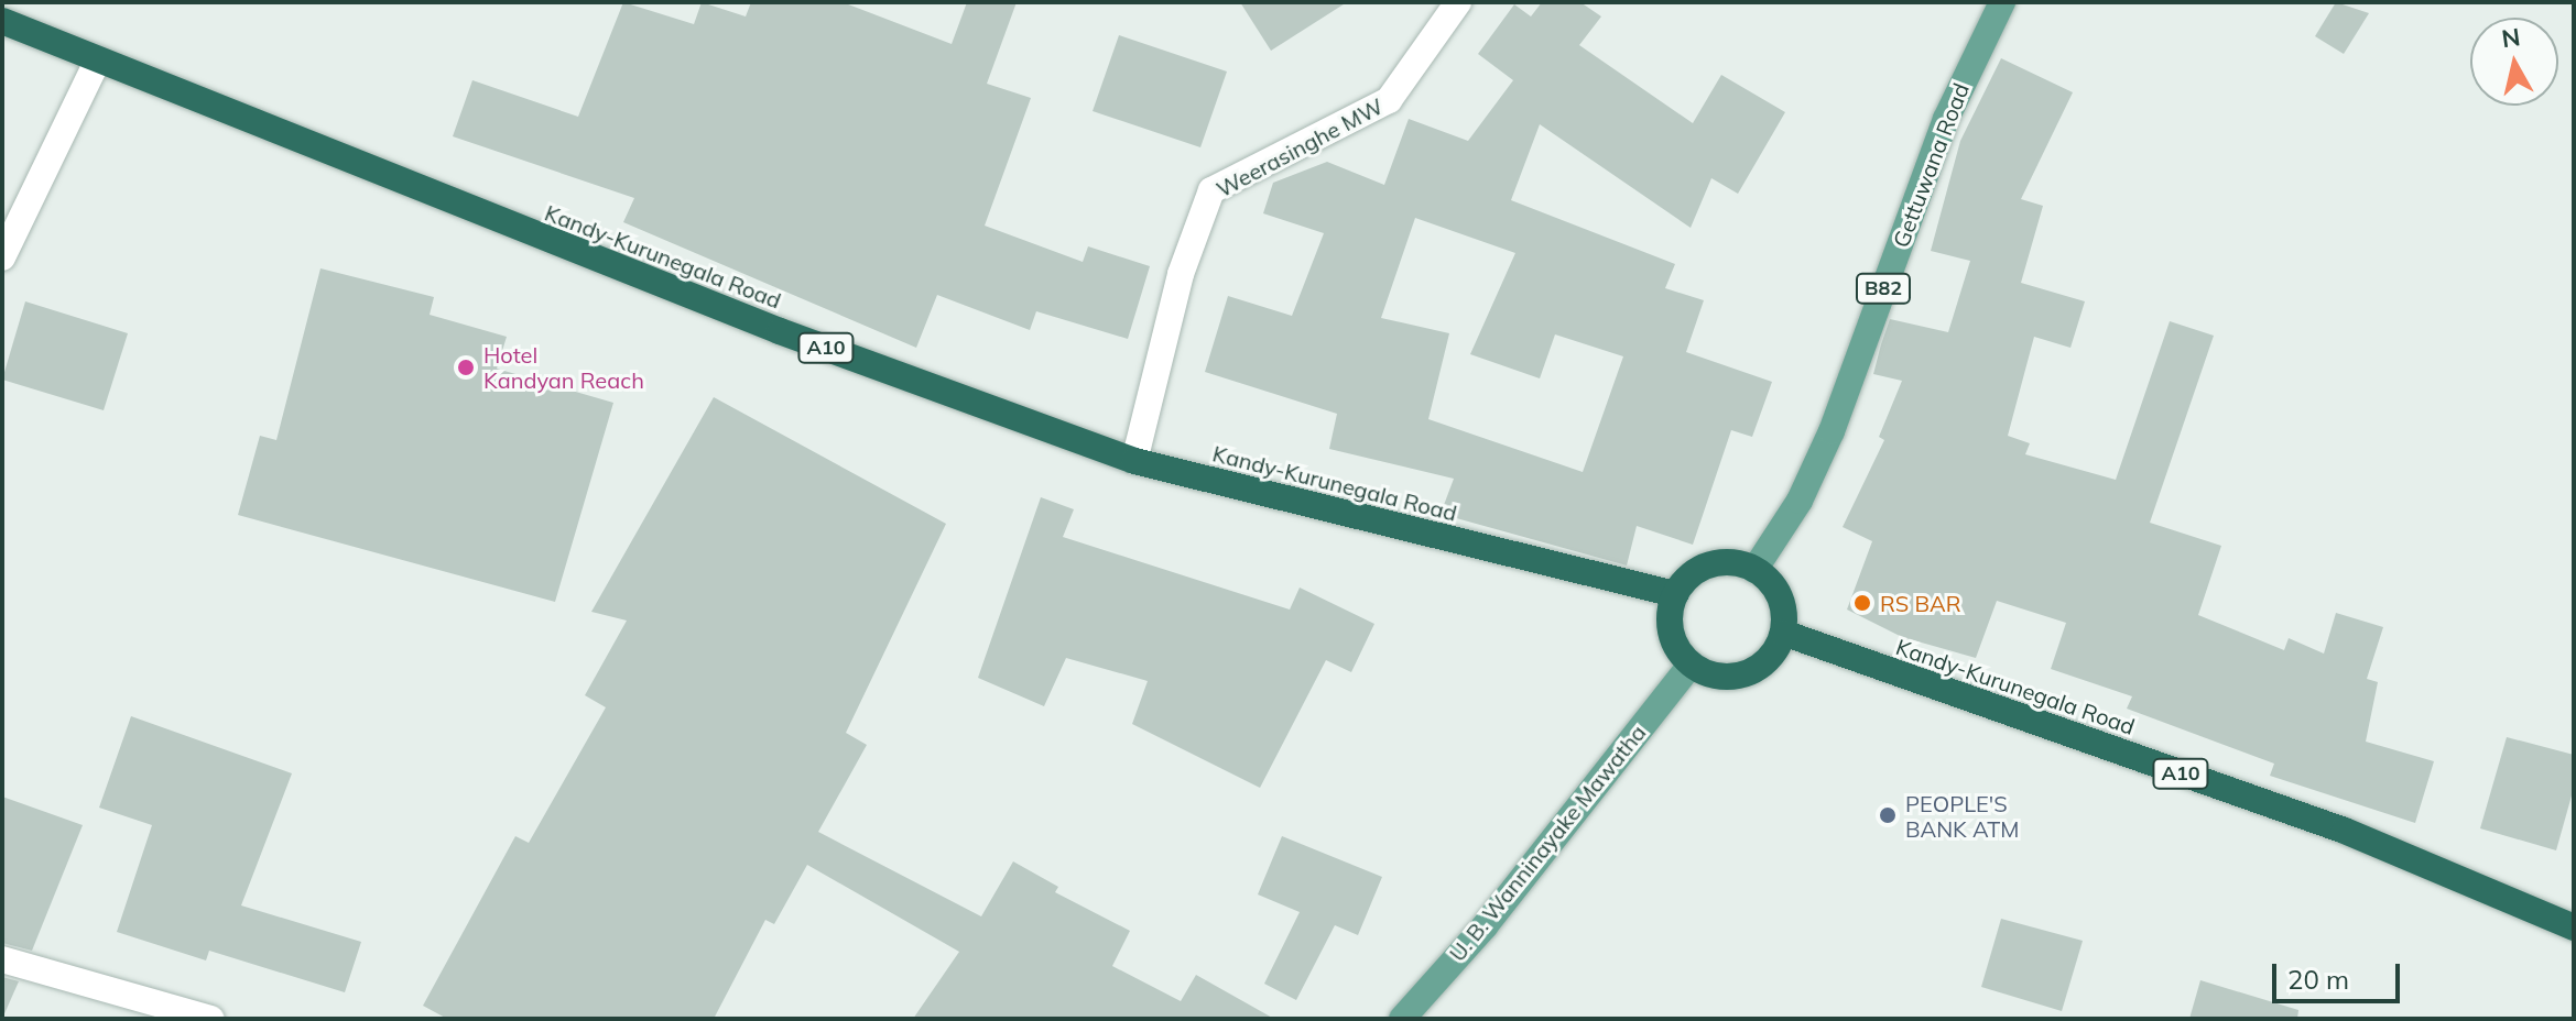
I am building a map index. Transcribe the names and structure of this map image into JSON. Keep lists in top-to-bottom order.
{
  "streets": {
    "highway": ["Kandy-Kurunegala Road", "A10"],
    "main road": ["Gettuwana Road", "B82", "U. B. Wanninayake Mawatha"],
    "street": ["Weerasinghe MW"]
  },
  "crossings": [
    ["Weerasinghe MW", "Kandy-Kurunegala Road"],
    ["Gettuwana Road", "Kandy-Kurunegala Road"],
    ["Gettuwana Road", "U. B. Wanninayake Mawatha"],
    ["Kandy-Kurunegala Road", "U. B. Wanninayake Mawatha"]
  ],
  "places": ["Hotel Kandyan Reach", "RS BAR", "PEOPLE'S BANK ATM"],
  "scale_bar": "20 m",
  "north": "top"
}
